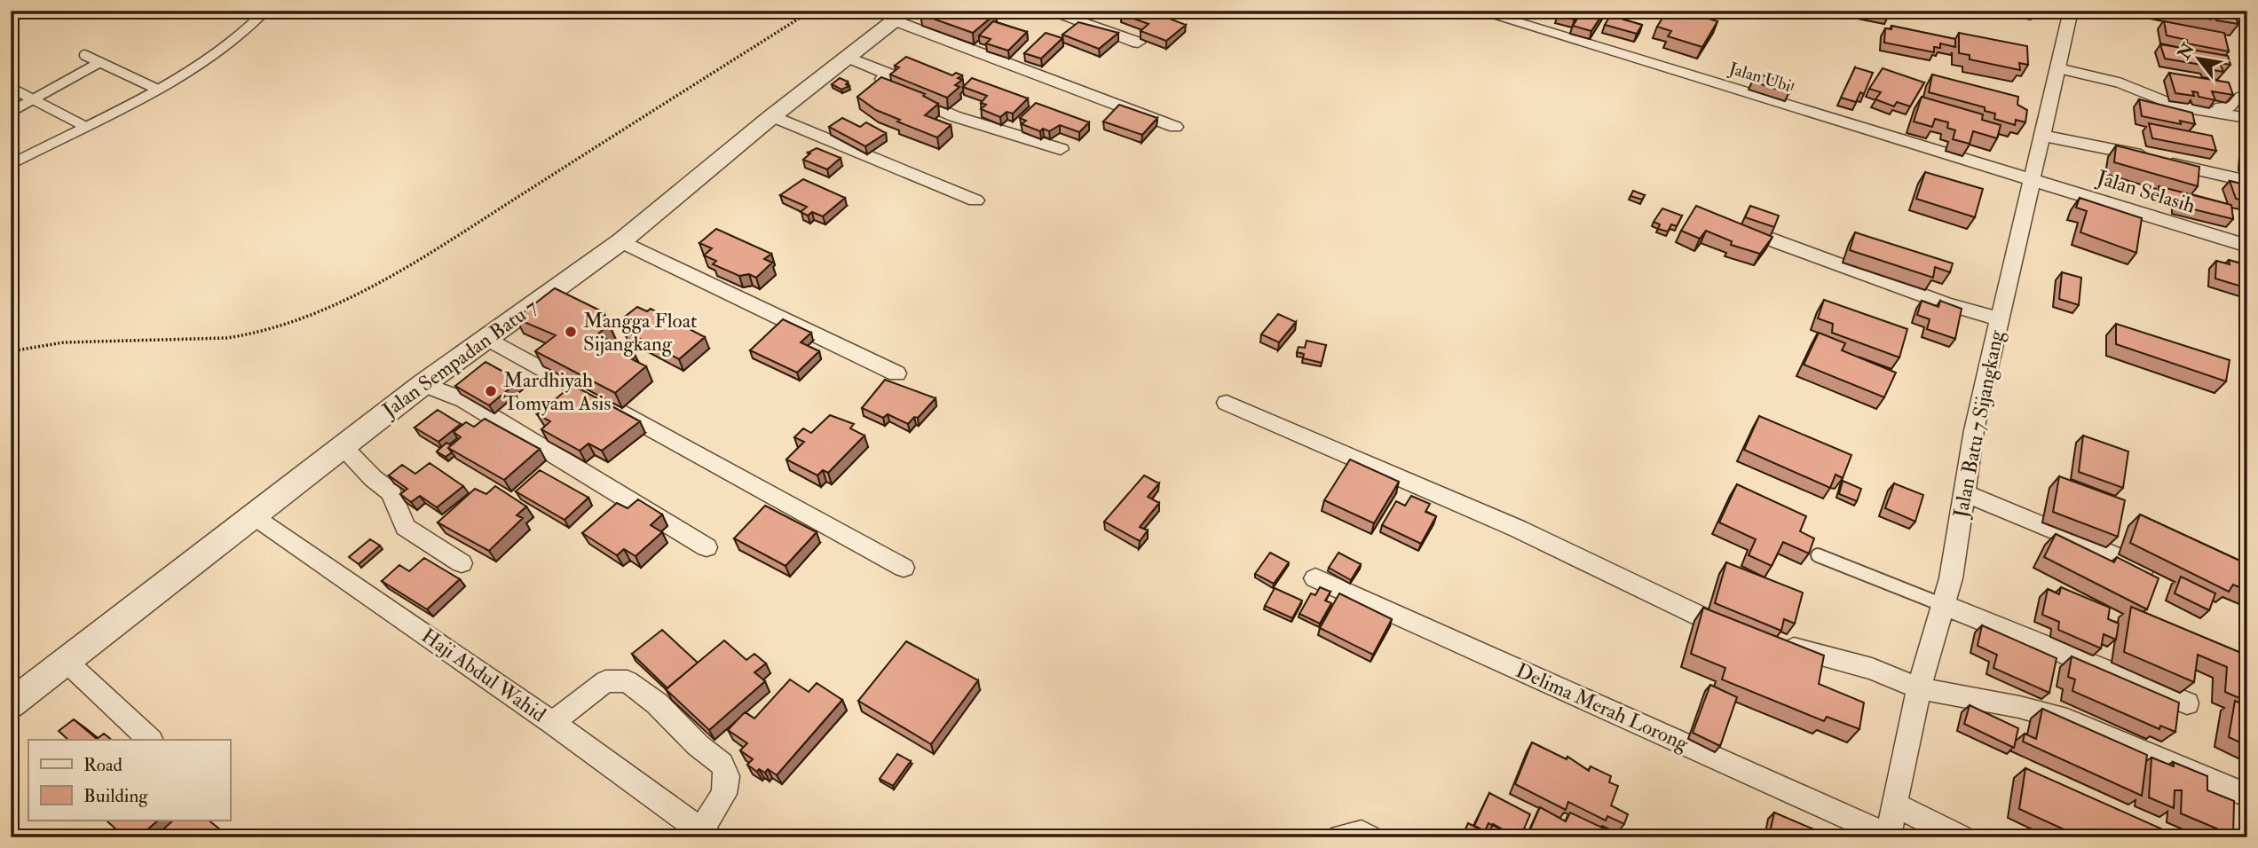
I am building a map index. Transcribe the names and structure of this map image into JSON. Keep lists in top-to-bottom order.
{
  "streets": {
    "street": [
      "Jalan Ubi",
      "Jalan Selasih",
      "Jalan Sempadan Batu 7",
      "Jalan Batu 7 Sijangkang",
      "Haji Abdul Wahid",
      "Delima Merah Lorong"
    ]
  },
  "crossings": [
    ["Jalan Ubi", "Jalan Selasih"],
    ["Jalan Ubi", "Jalan Batu 7 Sijangkang"],
    ["Jalan Selasih", "Jalan Batu 7 Sijangkang"],
    ["Jalan Sempadan Batu 7", "Haji Abdul Wahid"],
    ["Jalan Batu 7 Sijangkang", "Delima Merah Lorong"]
  ],
  "places": ["Mangga Float Sijangkang", "Mardhiyah Tomyam Asis"],
  "legend": ["Road", "Building"],
  "north": "top left"
}
